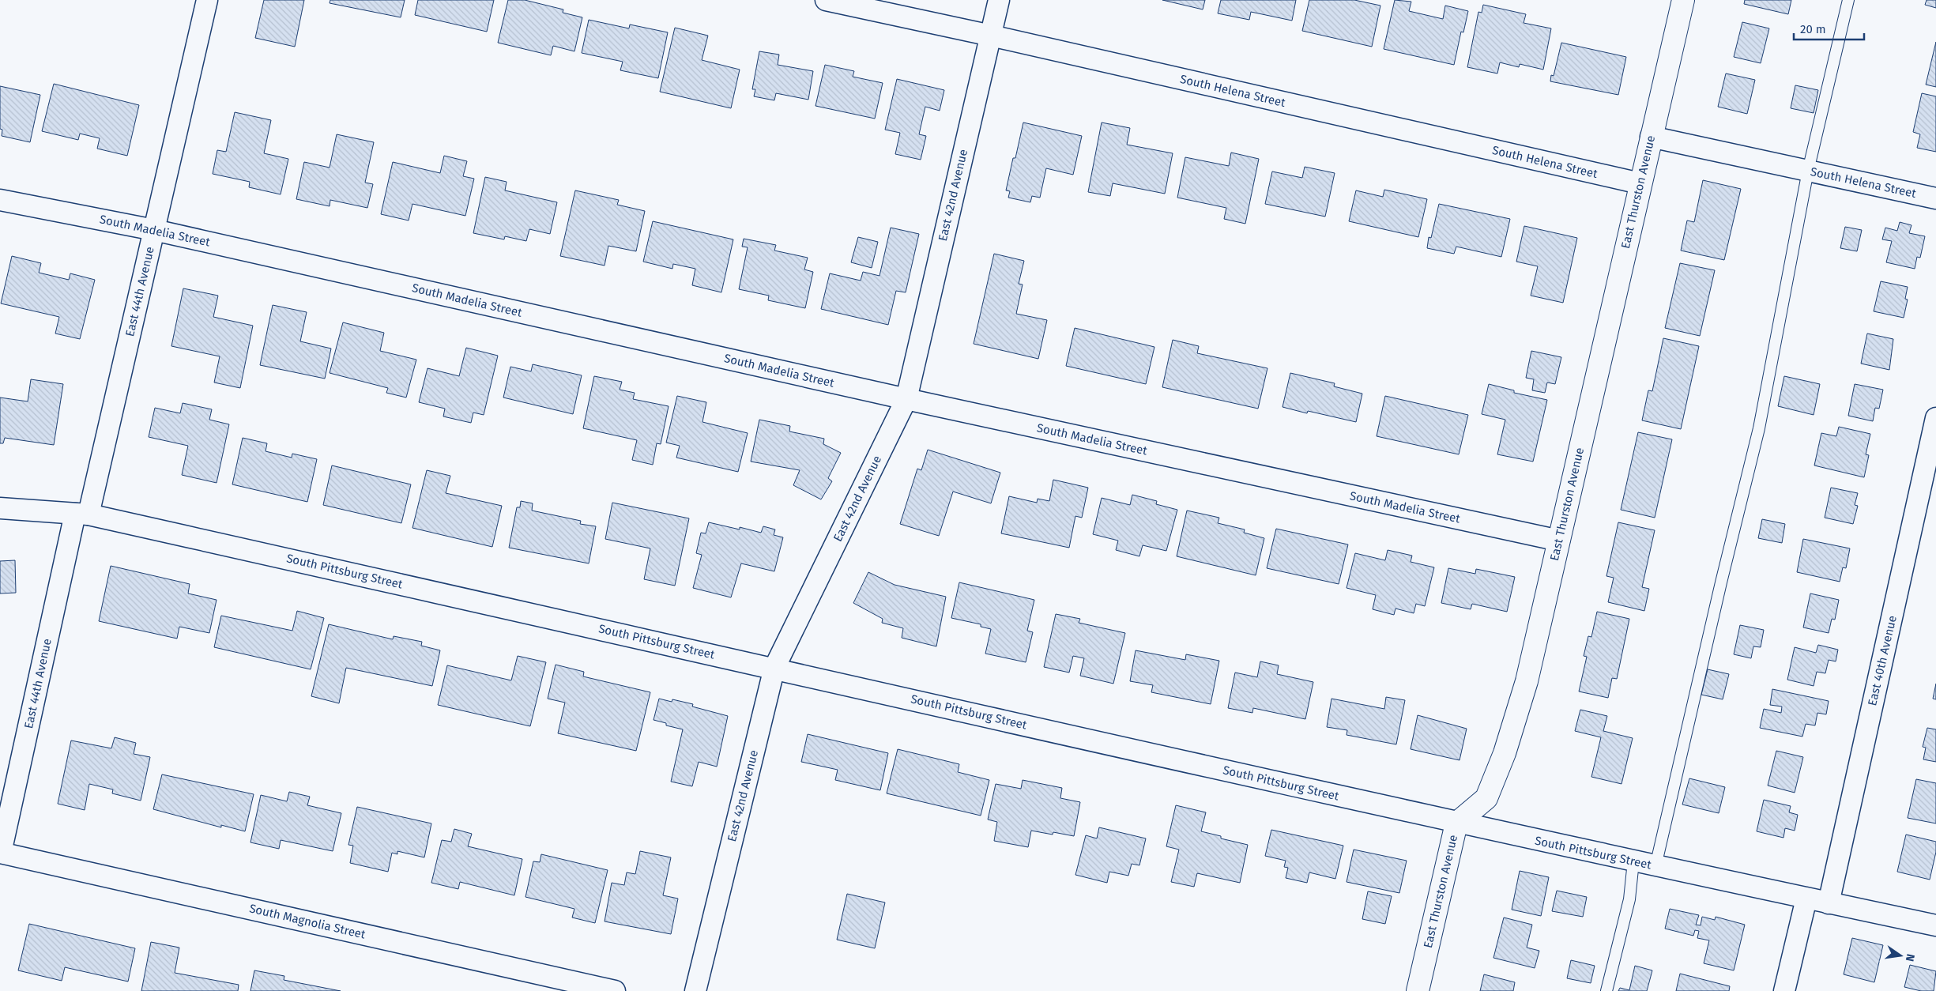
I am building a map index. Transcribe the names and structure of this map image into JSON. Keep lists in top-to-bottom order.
{
  "streets": {
    "street": [
      "South Helena Street",
      "East Thurston Avenue",
      "East 42nd Avenue",
      "South Madelia Street",
      "East 44th Avenue",
      "South Pittsburg Street",
      "East 40th Avenue",
      "South Magnolia Street"
    ]
  },
  "crossings": [
    ["South Helena Street", "East Thurston Avenue"],
    ["South Helena Street", "East 42nd Avenue"],
    ["East Thurston Avenue", "South Madelia Street"],
    ["East Thurston Avenue", "South Pittsburg Street"],
    ["East 42nd Avenue", "South Madelia Street"],
    ["East 42nd Avenue", "South Pittsburg Street"],
    ["South Madelia Street", "East 44th Avenue"],
    ["East 44th Avenue", "South Pittsburg Street"],
    ["East 44th Avenue", "South Magnolia Street"],
    ["South Pittsburg Street", "East 40th Avenue"]
  ],
  "scale_bar": "20 m",
  "north": "right"
}
